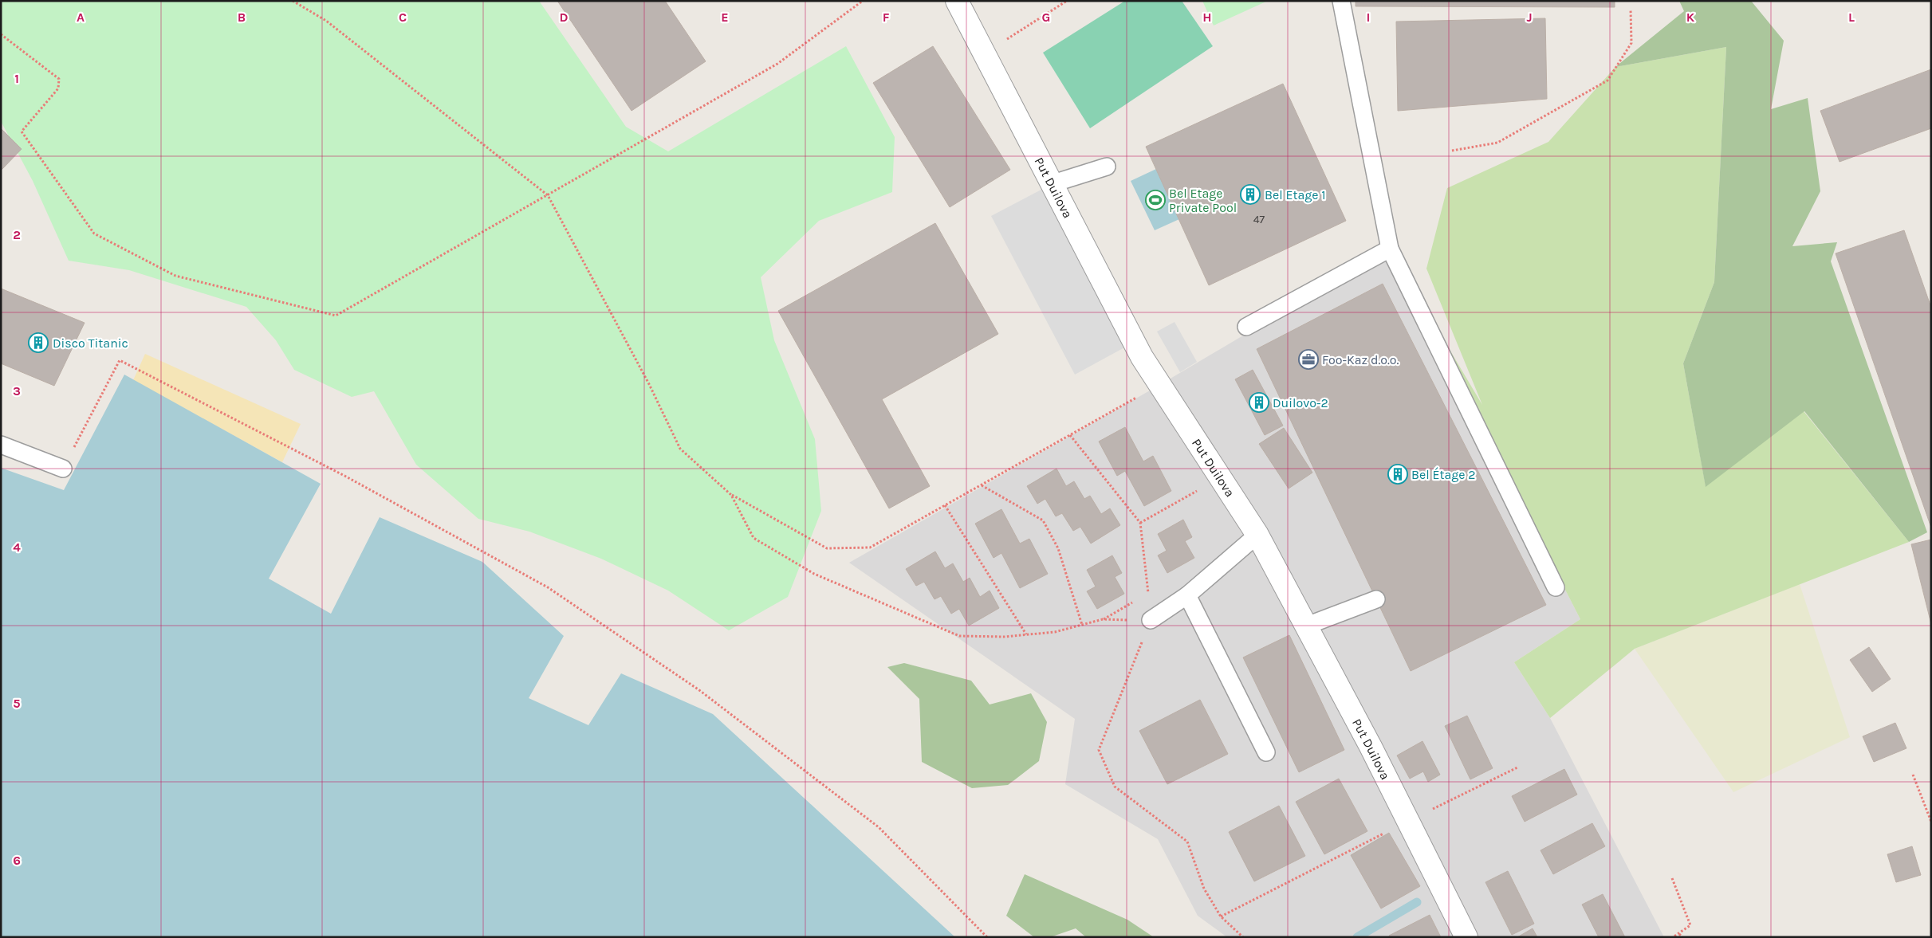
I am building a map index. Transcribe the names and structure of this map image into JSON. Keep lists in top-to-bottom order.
{
  "streets": {
    "street": ["Put Duilova"]
  },
  "places": {
    "building": [
      "Bel Etage 1",
      "Disco Titanic",
      "Duilovo-2",
      "Bel Étage 2"
    ],
    "sports": ["Bel Etage Private Pool"],
    "office": ["Foo-Kaz d.o.o."]
  },
  "house_numbers": ["47"],
  "grid": {
    "columns": [
      "A",
      "B",
      "C",
      "D",
      "E",
      "F",
      "G",
      "H",
      "I",
      "J",
      "K",
      "L"
    ],
    "rows": [
      "1",
      "2",
      "3",
      "4",
      "5",
      "6"
    ]
  }
}
